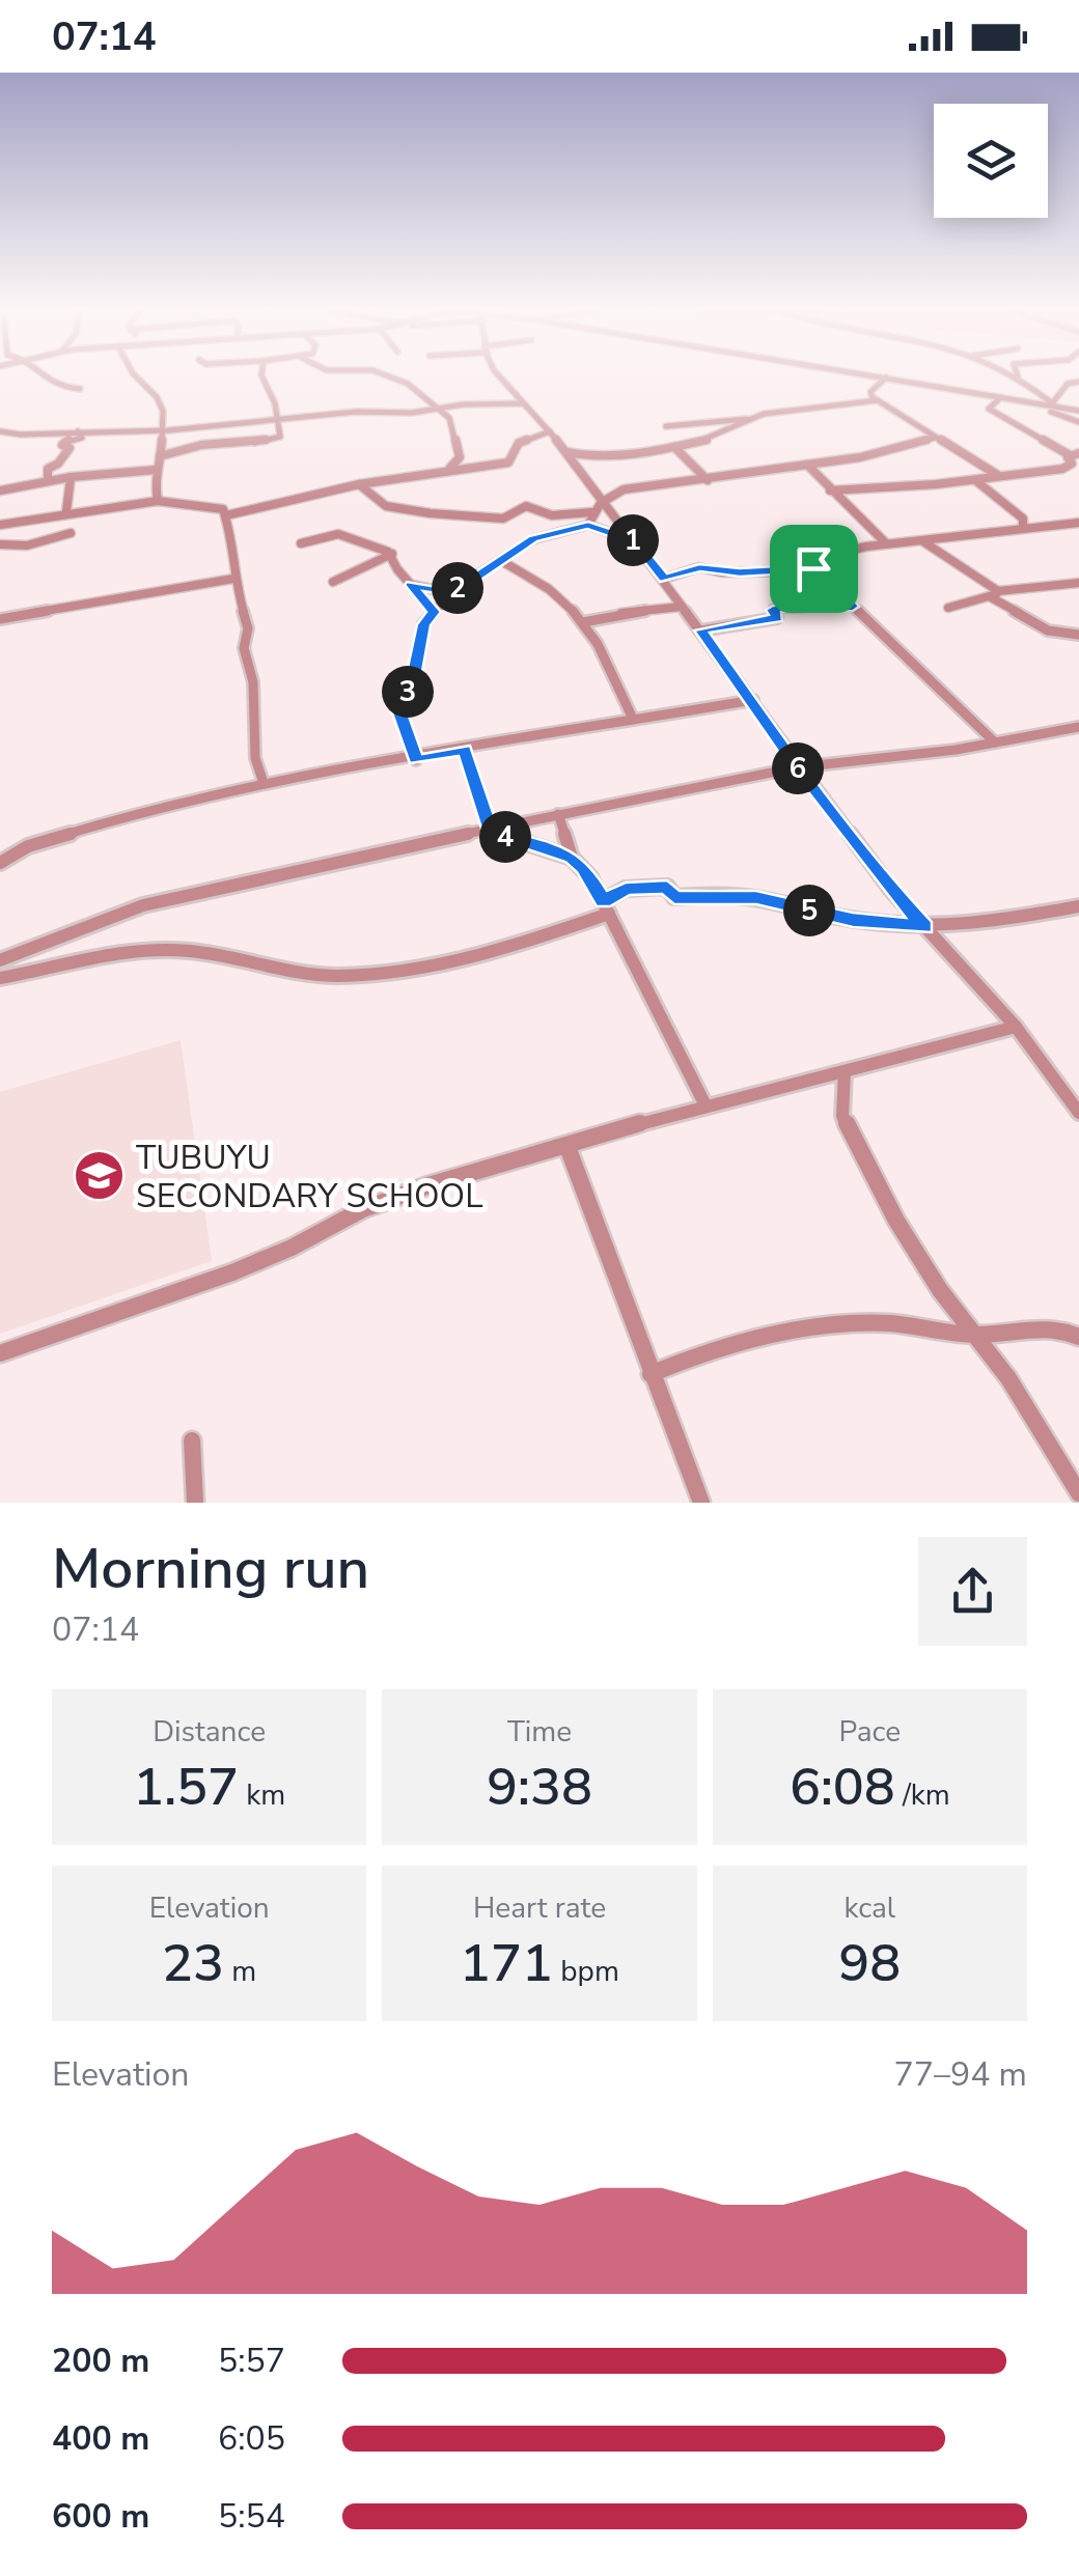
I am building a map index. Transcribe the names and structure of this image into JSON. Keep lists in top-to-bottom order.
{
  "places": {
    "school or university": ["TUBUYU SECONDARY SCHOOL"]
  },
  "page": {
    "status": "07:14",
    "pins": [
      "1",
      "2",
      "3",
      "6",
      "4",
      "5"
    ],
    "heading": ["Morning run", "07:14"],
    "stats": [
      ["Distance", "1.57 km"],
      ["Time", "9:38"],
      ["Pace", "6:08 /km"],
      ["Elevation", "23 m"],
      ["Heart rate", "171 bpm"],
      ["kcal", "98"]
    ],
    "chart": ["Elevation", "77–94 m"],
    "list": [
      {
        "name": "200 m",
        "note": "5:57"
      },
      {
        "name": "400 m",
        "note": "6:05"
      },
      {
        "name": "600 m",
        "note": "5:54"
      }
    ]
  }
}
